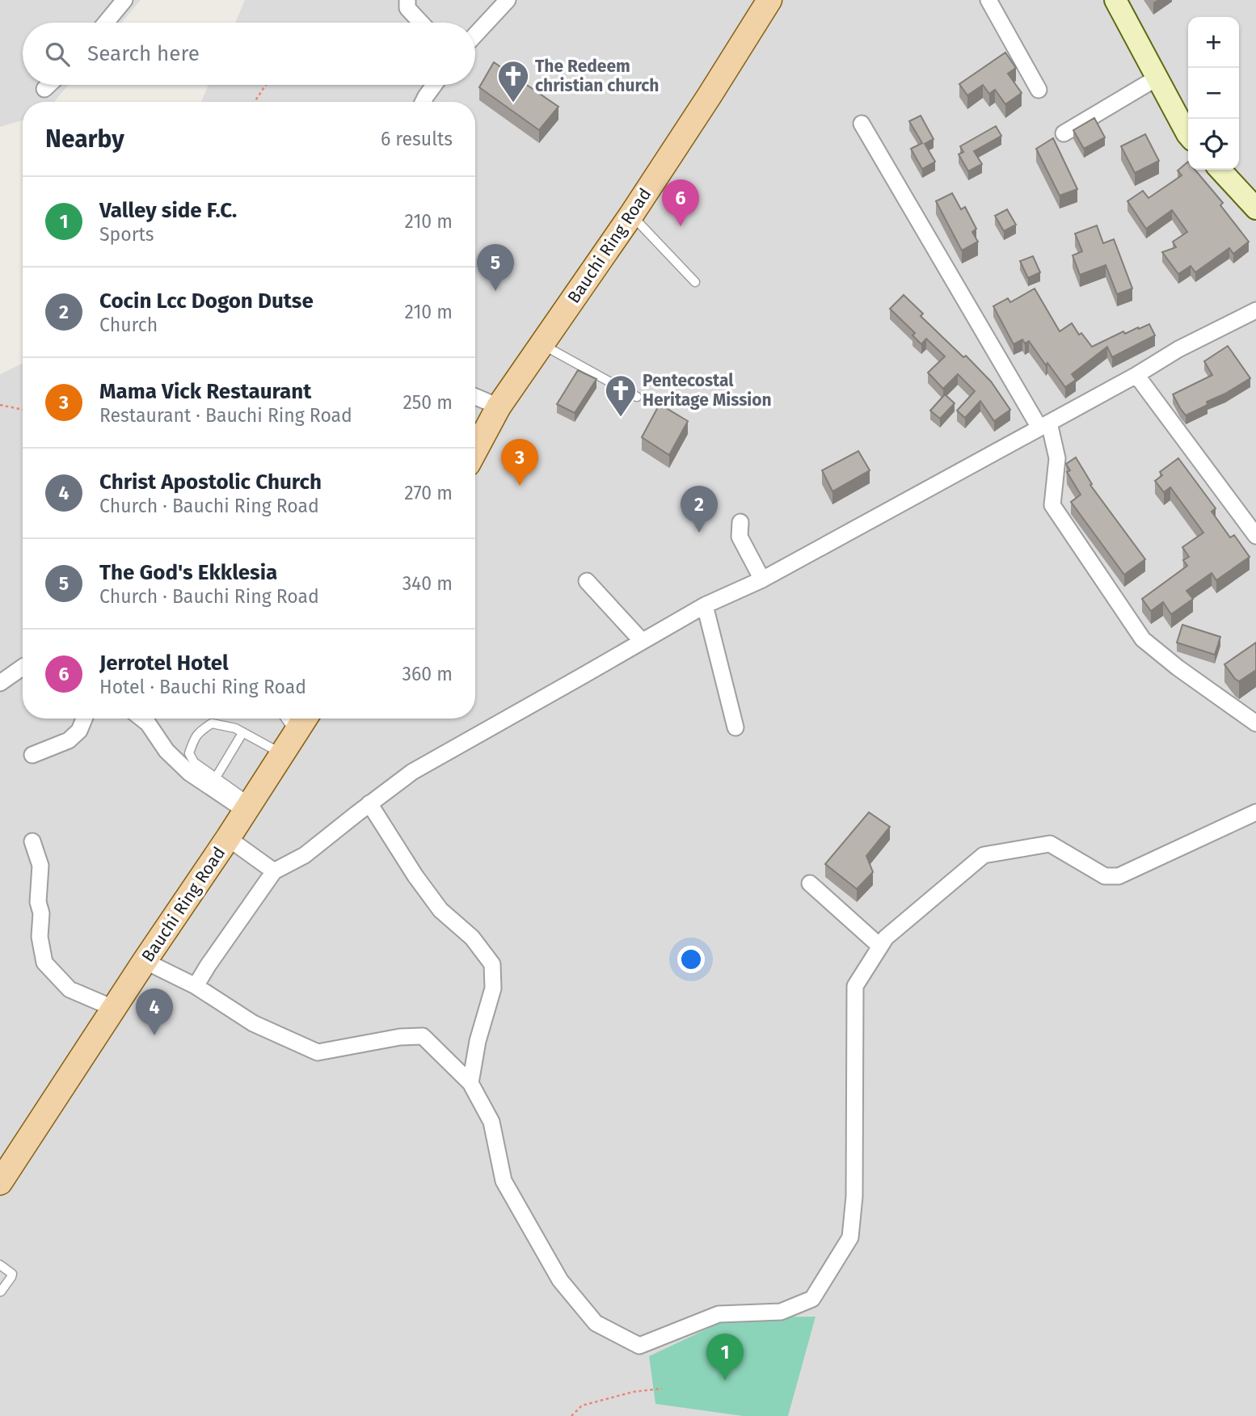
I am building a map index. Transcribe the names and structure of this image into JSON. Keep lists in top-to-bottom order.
{
  "streets": {
    "main road": ["Bauchi Ring Road"]
  },
  "places": {
    "church": ["The Redeem christian church", "Pentecostal Heritage Mission"]
  },
  "page": {
    "map_buttons": ["+", "−"],
    "search": "Search here",
    "heading": ["Nearby", "6 results"],
    "list": [
      {
        "mark": "1",
        "name": "Valley side F.C.",
        "note": "Sports",
        "value": "210 m"
      },
      {
        "mark": "2",
        "name": "Cocin Lcc Dogon Dutse",
        "note": "Church",
        "value": "210 m"
      },
      {
        "mark": "3",
        "name": "Mama Vick Restaurant",
        "note": "Restaurant · Bauchi Ring Road",
        "value": "250 m"
      },
      {
        "mark": "4",
        "name": "Christ Apostolic Church",
        "note": "Church · Bauchi Ring Road",
        "value": "270 m"
      },
      {
        "mark": "5",
        "name": "The God's Ekklesia",
        "note": "Church · Bauchi Ring Road",
        "value": "340 m"
      },
      {
        "mark": "6",
        "name": "Jerrotel Hotel",
        "note": "Hotel · Bauchi Ring Road",
        "value": "360 m"
      }
    ],
    "pins": [
      "6",
      "5",
      "3",
      "2",
      "4",
      "1"
    ]
  }
}
